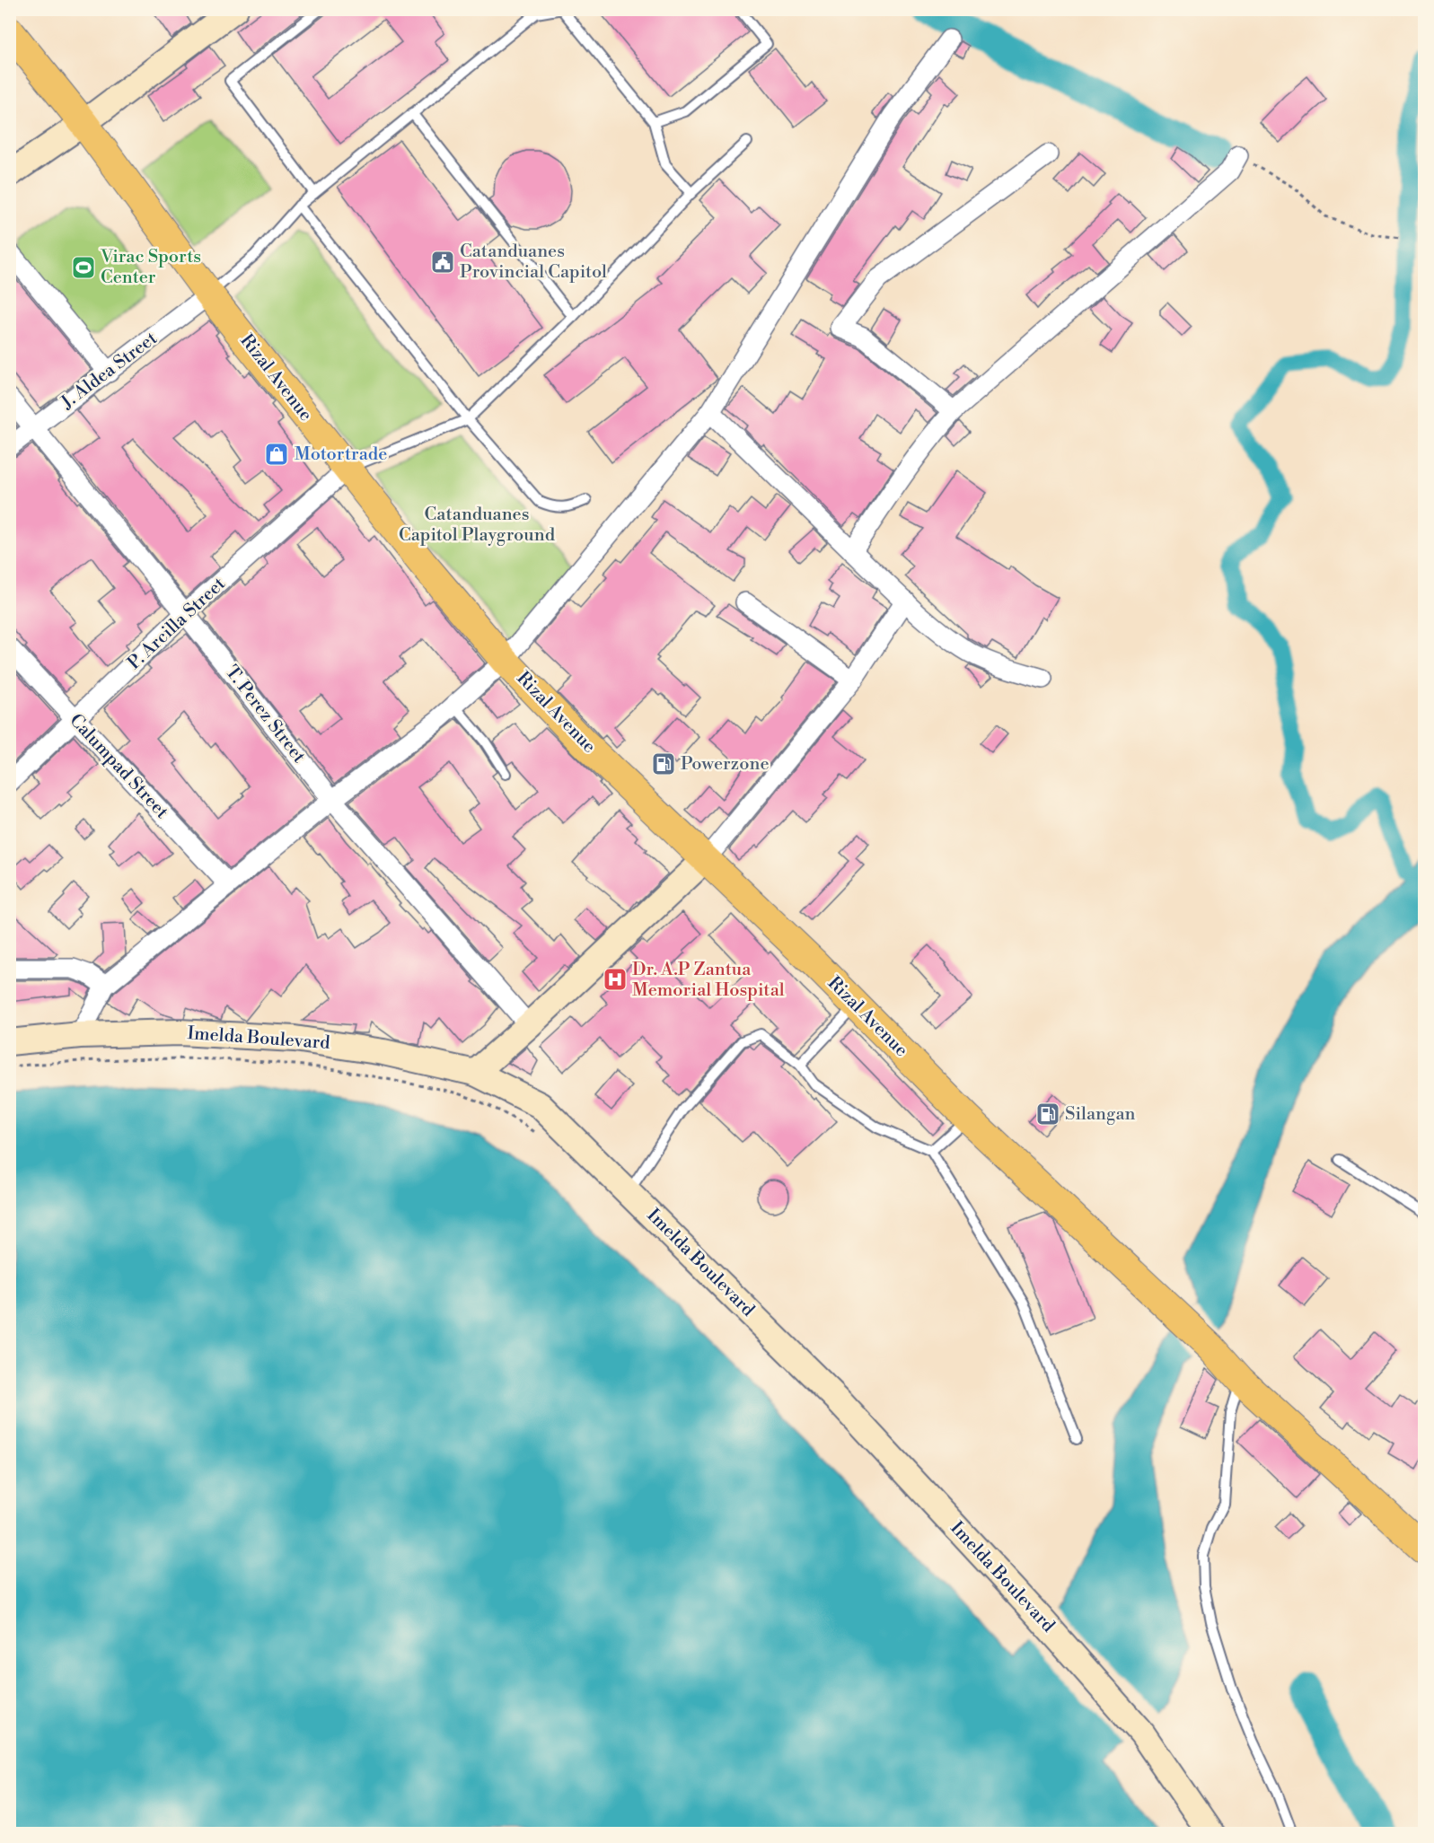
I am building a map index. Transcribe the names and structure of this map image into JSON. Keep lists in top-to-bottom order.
{
  "streets": {
    "main road": ["Rizal Avenue", "Imelda Boulevard"],
    "street": [
      "J. Aldea Street",
      "P. Arcilla Street",
      "T. Perez Street",
      "Calumpad Street"
    ]
  },
  "crossings": [
    ["J. Aldea Street", "Rizal Avenue"],
    ["J. Aldea Street", "T. Perez Street"],
    ["Rizal Avenue", "P. Arcilla Street"],
    ["P. Arcilla Street", "T. Perez Street"],
    ["P. Arcilla Street", "Calumpad Street"]
  ],
  "parks": ["Catanduanes Capitol Playground"],
  "places": {
    "public building": ["Catanduanes Provincial Capitol"],
    "sports": ["Virac Sports Center"],
    "shop": ["Motortrade"],
    "fuel station": ["Powerzone", "Silangan"],
    "hospital": ["Dr. A.P Zantua Memorial Hospital"]
  }
}
